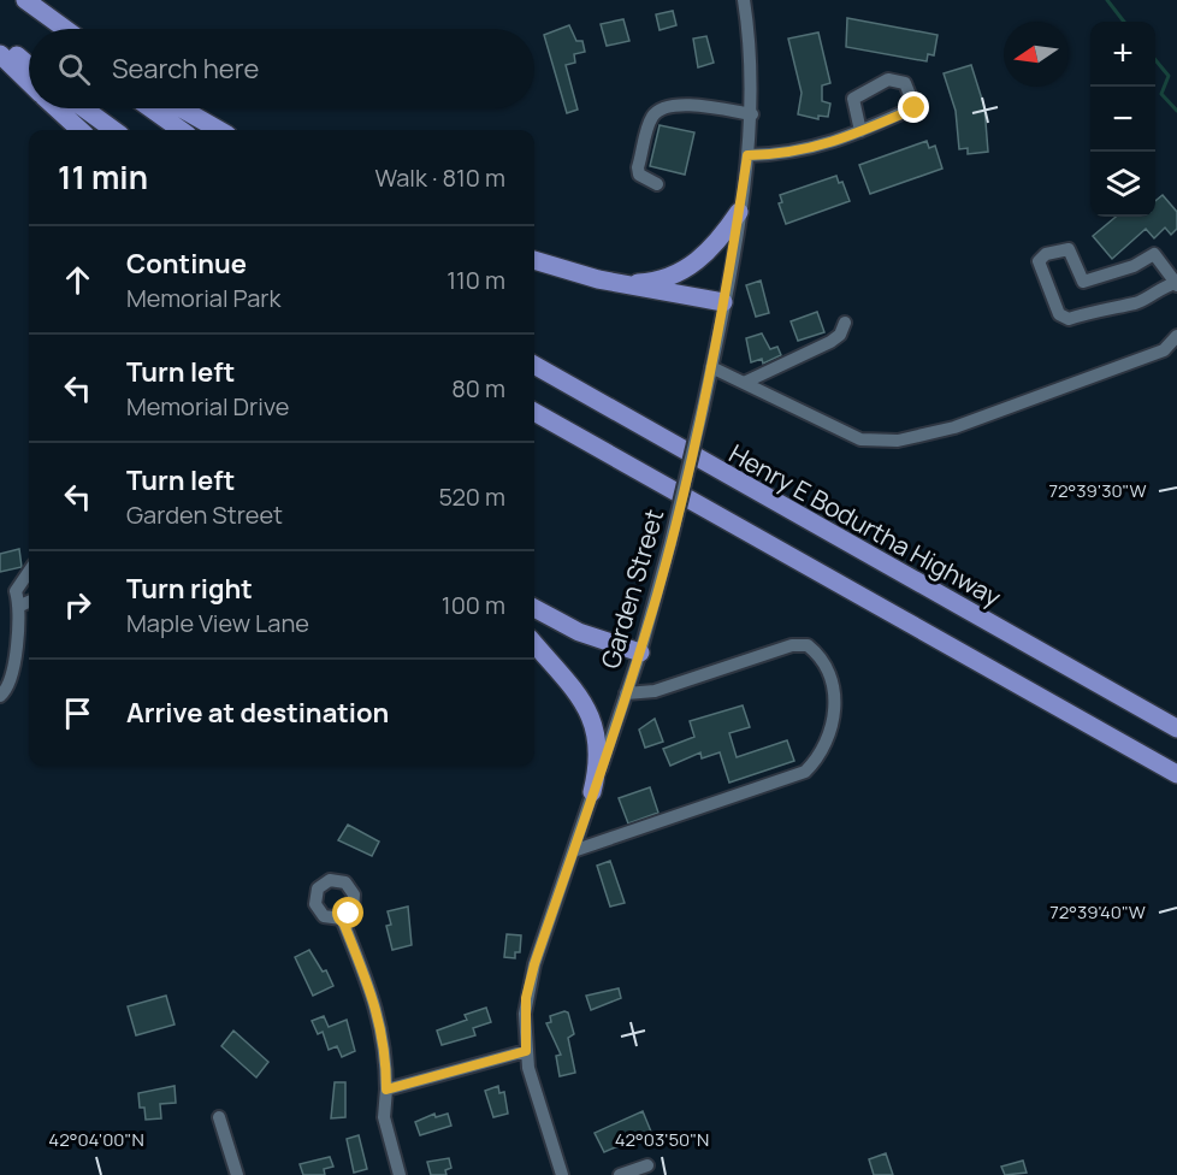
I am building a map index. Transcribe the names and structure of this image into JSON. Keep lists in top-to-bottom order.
{
  "streets": {
    "highway": ["Henry E Bodurtha Highway"],
    "street": ["Garden Street"]
  },
  "north": "left",
  "page": {
    "map_buttons": ["+", "−"],
    "search": "Search here",
    "heading": ["11 min", "Walk · 810 m"],
    "list": [
      ["Continue", "Memorial Park", "110 m"],
      ["Turn left", "Memorial Drive", "80 m"],
      ["Turn left", "Garden Street", "520 m"],
      ["Turn right", "Maple View Lane", "100 m"],
      "Arrive at destination"
    ]
  },
  "coordinates": [
    "72°39'30\"W",
    "72°39'40\"W",
    "42°04'00\"N",
    "42°03'50\"N"
  ]
}
